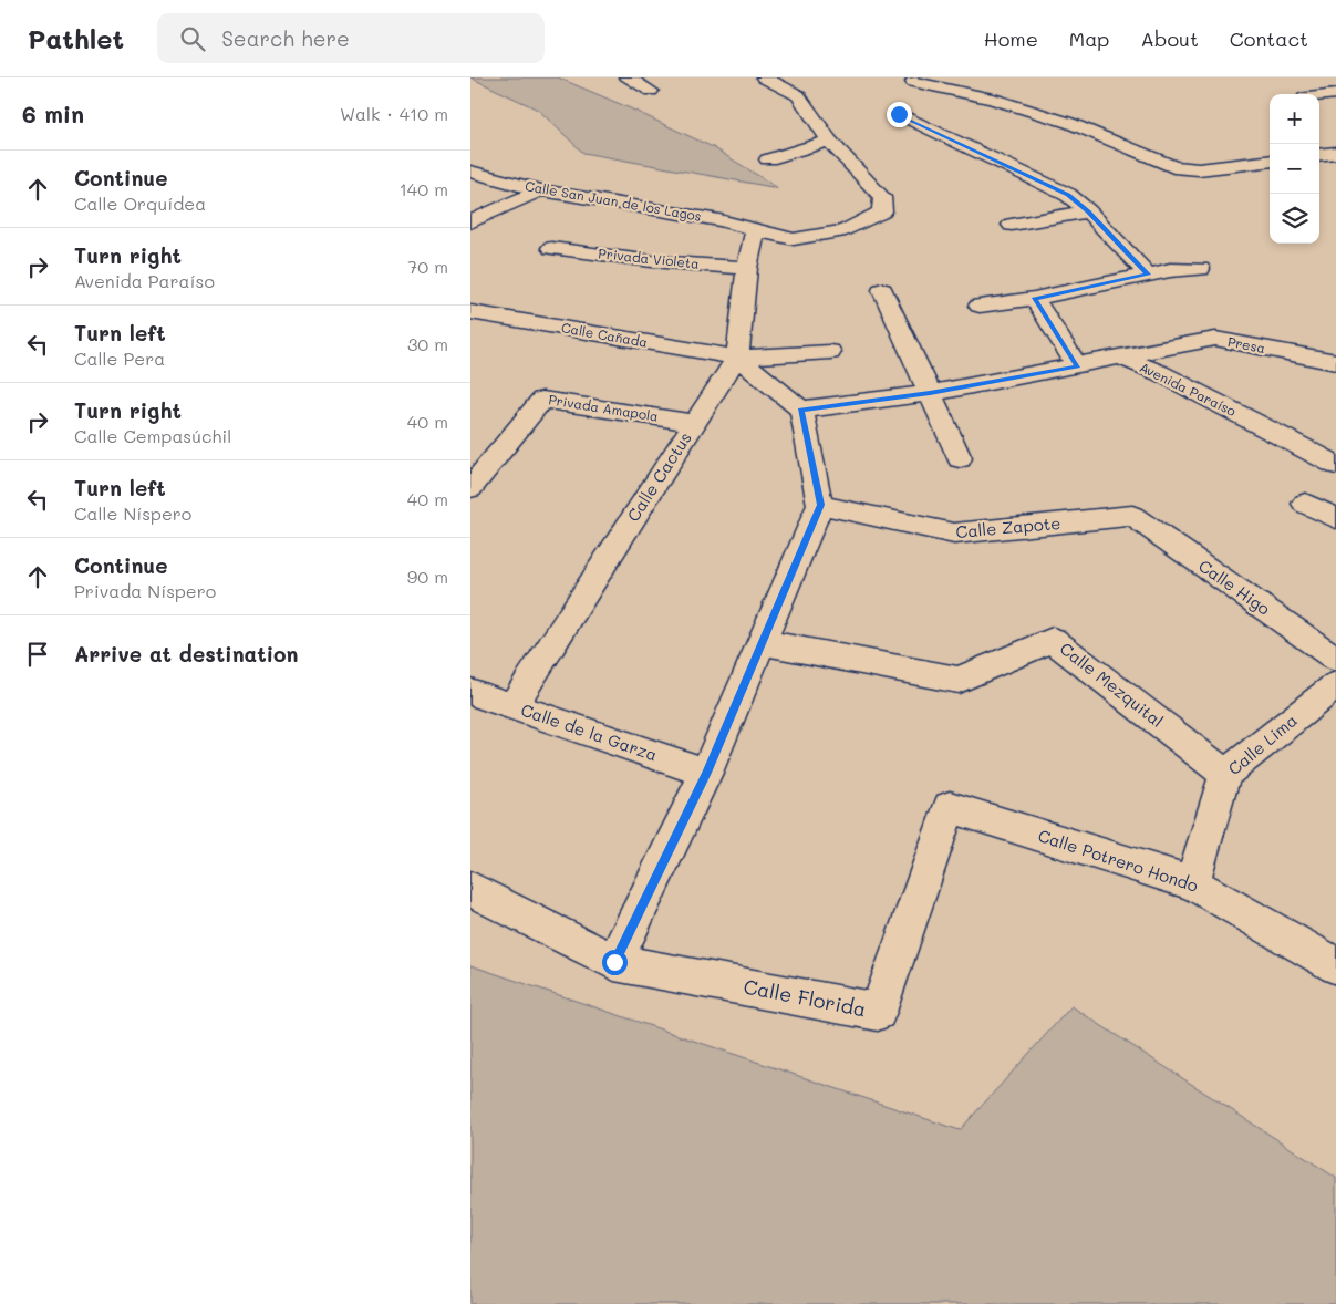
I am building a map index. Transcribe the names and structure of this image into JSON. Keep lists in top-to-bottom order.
{
  "streets": {
    "street": [
      "Calle San Juan de los Lagos",
      "Privada Violeta",
      "Calle Cañada",
      "Presa",
      "Avenida Paraíso",
      "Privada Amapola",
      "Calle Cactus",
      "Calle Zapote",
      "Calle Higo",
      "Calle Mezquital",
      "Calle de la Garza",
      "Calle Lima",
      "Calle Potrero Hondo",
      "Calle Florida"
    ]
  },
  "crossings": [
    ["Calle San Juan de los Lagos", "Calle Cactus"],
    ["Privada Violeta", "Calle Cactus"],
    ["Calle Cañada", "Calle Cactus"],
    ["Presa", "Avenida Paraíso"],
    ["Privada Amapola", "Calle Cactus"],
    ["Calle Cactus", "Calle de la Garza"],
    ["Calle Zapote", "Calle Higo"],
    ["Calle Higo", "Calle Lima"],
    ["Calle Mezquital", "Calle Lima"],
    ["Calle Lima", "Calle Potrero Hondo"],
    ["Calle Potrero Hondo", "Calle Florida"]
  ],
  "page": {
    "header": "Pathlet",
    "search": "Search here",
    "nav": [
      "Home",
      "Map",
      "About",
      "Contact"
    ],
    "heading": ["6 min", "Walk · 410 m"],
    "map_buttons": ["+", "−"],
    "list": [
      ["Continue", "Calle Orquídea", "140 m"],
      ["Turn right", "Avenida Paraíso", "70 m"],
      ["Turn left", "Calle Pera", "30 m"],
      ["Turn right", "Calle Cempasúchil", "40 m"],
      ["Turn left", "Calle Níspero", "40 m"],
      ["Continue", "Privada Níspero", "90 m"],
      "Arrive at destination"
    ]
  }
}
